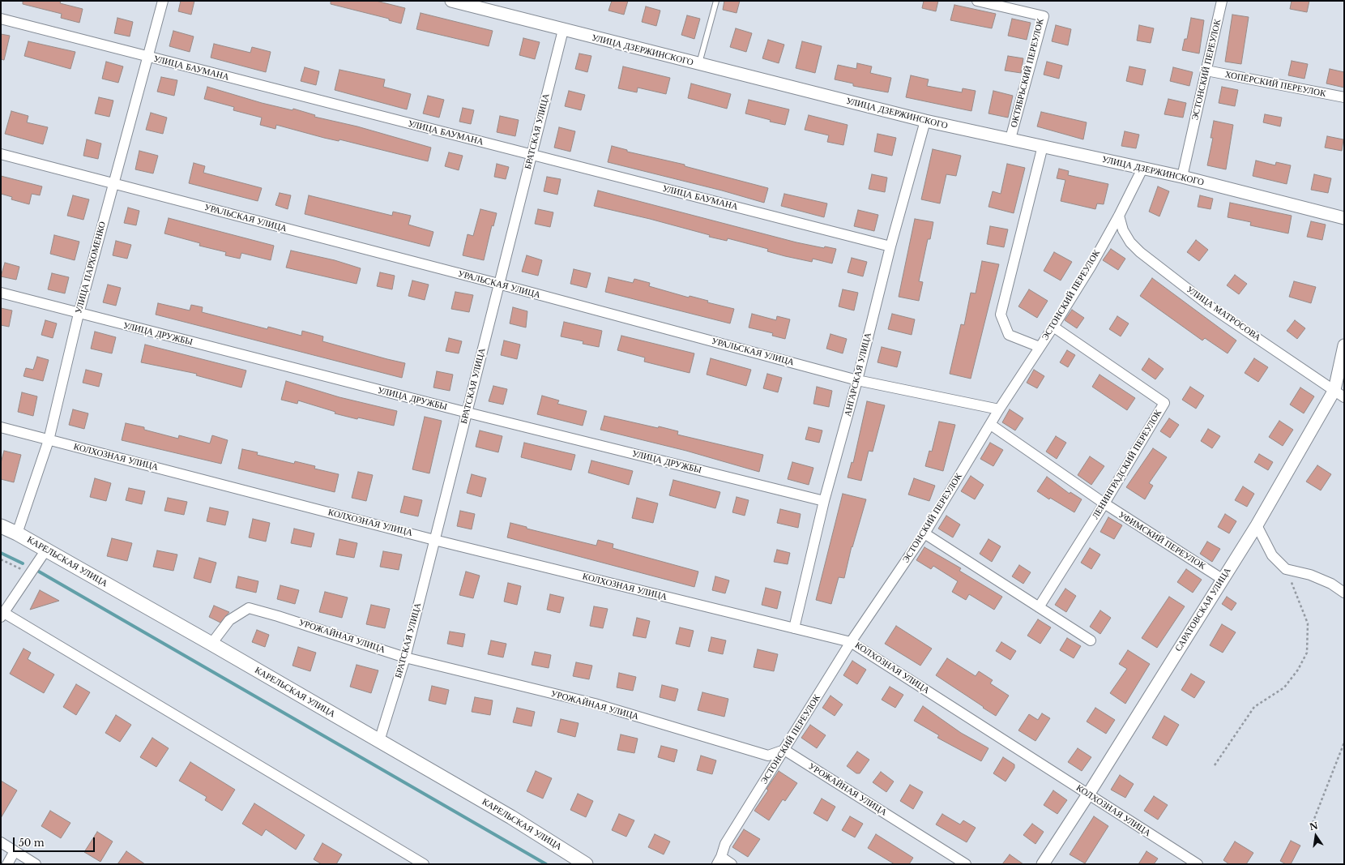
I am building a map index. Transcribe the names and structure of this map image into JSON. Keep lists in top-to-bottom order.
{
  "streets": {
    "main road": ["КАРЕЛЬСКАЯ УЛИЦА"],
    "street": [
      "УЛИЦА ДЗЕРЖИНСКОГО",
      "УЛИЦА БАУМАНА",
      "ЭСТОНСКИЙ ПЕРЕУЛОК",
      "ОКТЯБРЬСКИЙ ПЕРЕУЛОК",
      "ХОПЁРСКИЙ ПЕРЕУЛОК",
      "БРАТСКАЯ УЛИЦА",
      "УРАЛЬСКАЯ УЛИЦА",
      "УЛИЦА ПАРХОМЕНКО",
      "УЛИЦА МАТРОСОВА",
      "УЛИЦА ДРУЖБЫ",
      "АНГАРСКАЯ УЛИЦА",
      "КОЛХОЗНАЯ УЛИЦА",
      "ЛЕНИНГРАДСКИЙ ПЕРЕУЛОК",
      "УФИМСКИЙ ПЕРЕУЛОК",
      "САРАТОВСКАЯ УЛИЦА",
      "УРОЖАЙНАЯ УЛИЦА"
    ]
  },
  "crossings": [
    ["УЛИЦА ДЗЕРЖИНСКОГО", "ЭСТОНСКИЙ ПЕРЕУЛОК"],
    ["УЛИЦА ДЗЕРЖИНСКОГО", "ОКТЯБРЬСКИЙ ПЕРЕУЛОК"],
    ["УЛИЦА ДЗЕРЖИНСКОГО", "БРАТСКАЯ УЛИЦА"],
    ["УЛИЦА ДЗЕРЖИНСКОГО", "АНГАРСКАЯ УЛИЦА"],
    ["УЛИЦА БАУМАНА", "БРАТСКАЯ УЛИЦА"],
    ["УЛИЦА БАУМАНА", "УЛИЦА ПАРХОМЕНКО"],
    ["УЛИЦА БАУМАНА", "АНГАРСКАЯ УЛИЦА"],
    ["ЭСТОНСКИЙ ПЕРЕУЛОК", "ХОПЁРСКИЙ ПЕРЕУЛОК"],
    ["ЭСТОНСКИЙ ПЕРЕУЛОК", "УРАЛЬСКАЯ УЛИЦА"],
    ["ЭСТОНСКИЙ ПЕРЕУЛОК", "УЛИЦА МАТРОСОВА"],
    ["ЭСТОНСКИЙ ПЕРЕУЛОК", "КОЛХОЗНАЯ УЛИЦА"],
    ["ЭСТОНСКИЙ ПЕРЕУЛОК", "ЛЕНИНГРАДСКИЙ ПЕРЕУЛОК"],
    ["ЭСТОНСКИЙ ПЕРЕУЛОК", "УФИМСКИЙ ПЕРЕУЛОК"],
    ["ЭСТОНСКИЙ ПЕРЕУЛОК", "УРОЖАЙНАЯ УЛИЦА"],
    ["БРАТСКАЯ УЛИЦА", "УРАЛЬСКАЯ УЛИЦА"],
    ["БРАТСКАЯ УЛИЦА", "УЛИЦА ДРУЖБЫ"],
    ["БРАТСКАЯ УЛИЦА", "КОЛХОЗНАЯ УЛИЦА"],
    ["БРАТСКАЯ УЛИЦА", "КАРЕЛЬСКАЯ УЛИЦА"],
    ["БРАТСКАЯ УЛИЦА", "УРОЖАЙНАЯ УЛИЦА"],
    ["УРАЛЬСКАЯ УЛИЦА", "УЛИЦА ПАРХОМЕНКО"],
    ["УРАЛЬСКАЯ УЛИЦА", "АНГАРСКАЯ УЛИЦА"],
    ["УЛИЦА ПАРХОМЕНКО", "УЛИЦА ДРУЖБЫ"],
    ["УЛИЦА ПАРХОМЕНКО", "КОЛХОЗНАЯ УЛИЦА"],
    ["УЛИЦА ПАРХОМЕНКО", "КАРЕЛЬСКАЯ УЛИЦА"],
    ["УЛИЦА МАТРОСОВА", "САРАТОВСКАЯ УЛИЦА"],
    ["УЛИЦА ДРУЖБЫ", "АНГАРСКАЯ УЛИЦА"],
    ["АНГАРСКАЯ УЛИЦА", "КОЛХОЗНАЯ УЛИЦА"],
    ["КОЛХОЗНАЯ УЛИЦА", "САРАТОВСКАЯ УЛИЦА"],
    ["ЛЕНИНГРАДСКИЙ ПЕРЕУЛОК", "УФИМСКИЙ ПЕРЕУЛОК"],
    ["УФИМСКИЙ ПЕРЕУЛОК", "САРАТОВСКАЯ УЛИЦА"],
    ["КАРЕЛЬСКАЯ УЛИЦА", "УРОЖАЙНАЯ УЛИЦА"]
  ],
  "scale_bar": "50 m",
  "north": "top"
}
